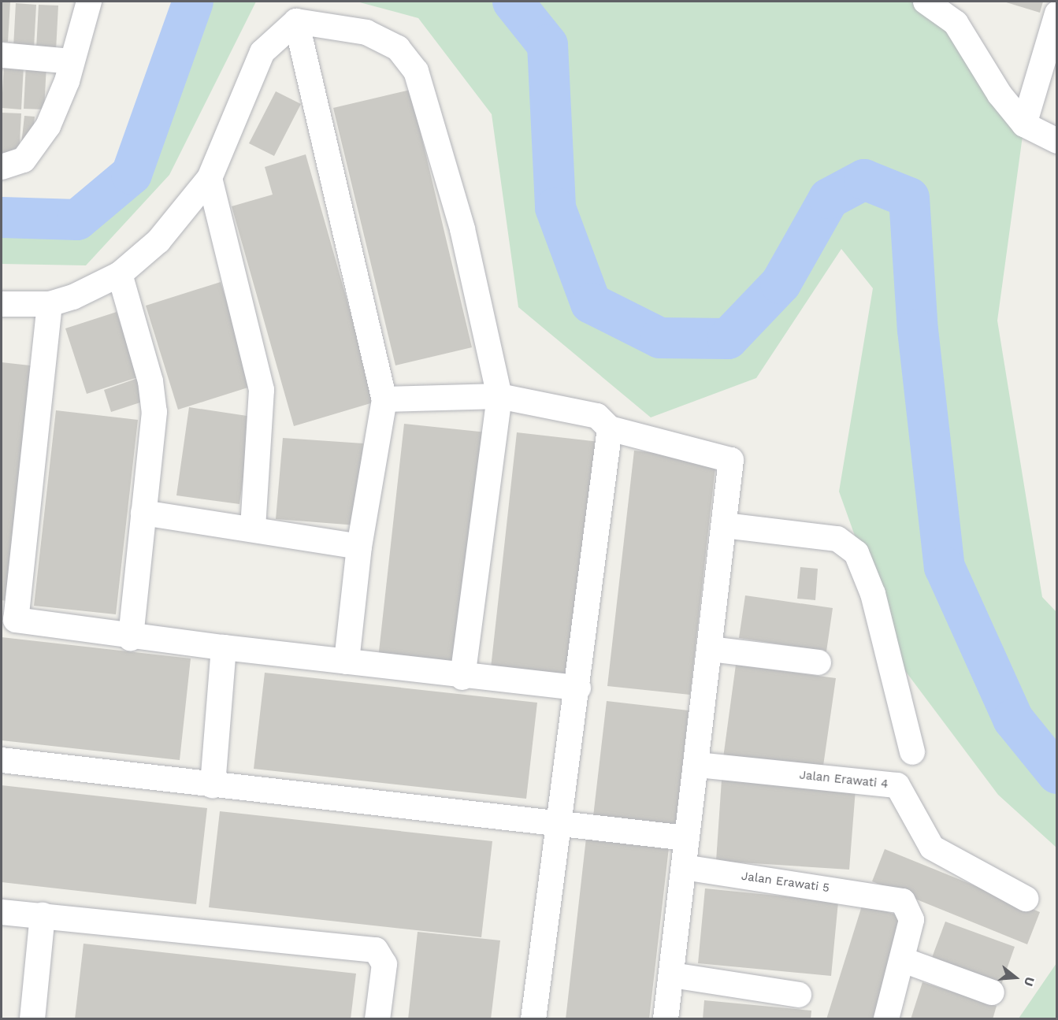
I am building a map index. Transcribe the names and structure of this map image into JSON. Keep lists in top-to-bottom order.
{
  "streets": {
    "street": ["Jalan Erawati 4", "Jalan Erawati 5"]
  },
  "north": "right"
}
